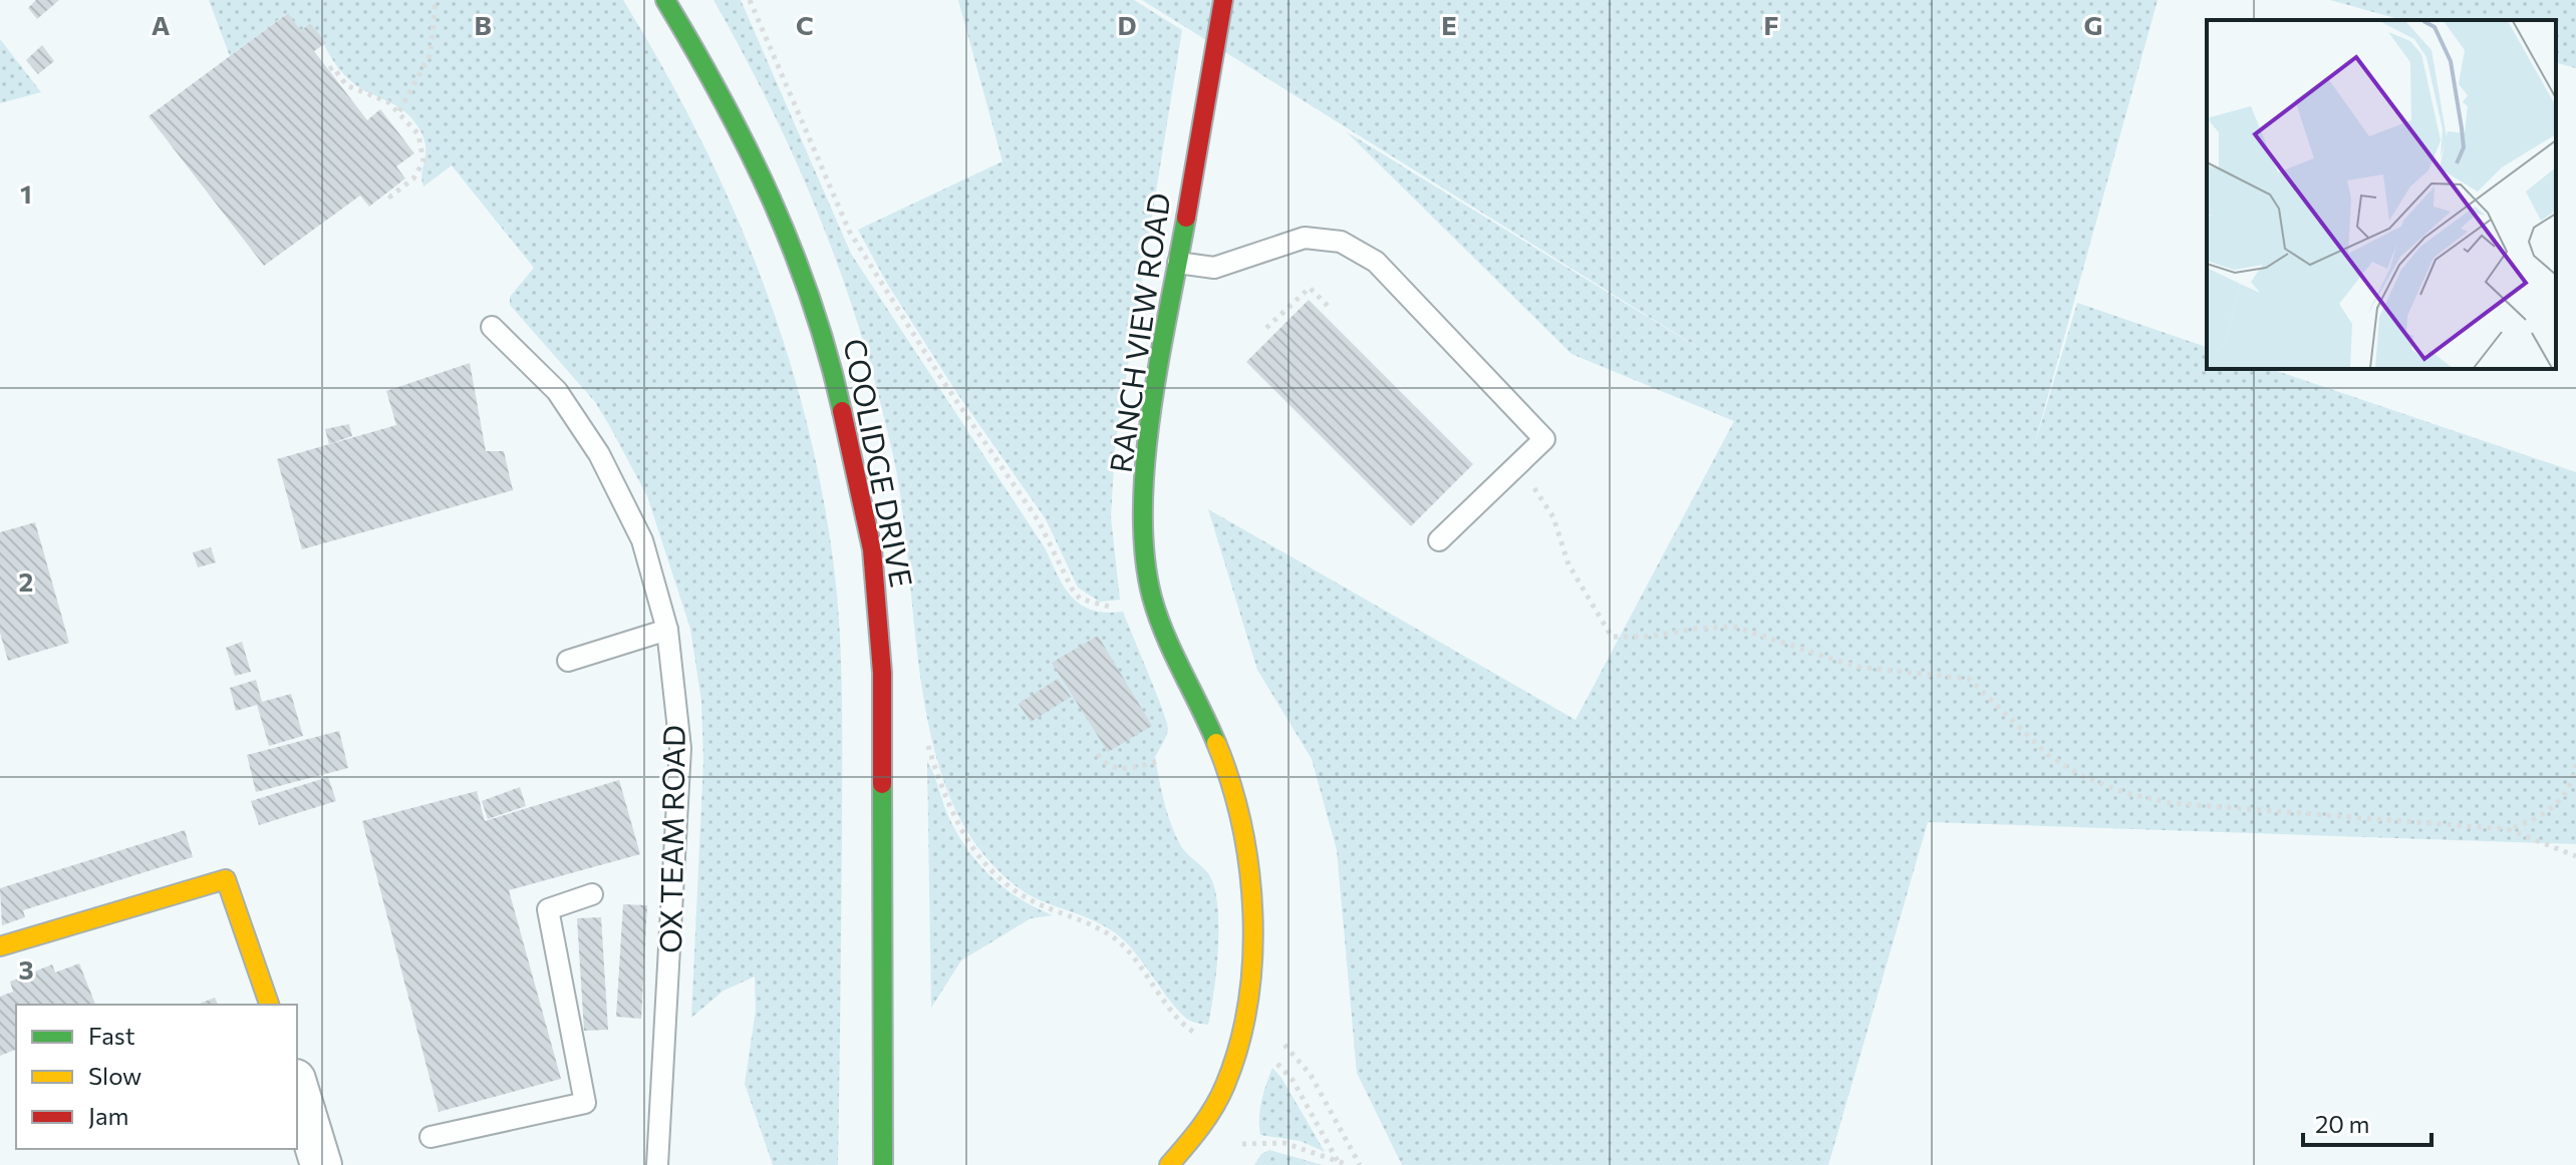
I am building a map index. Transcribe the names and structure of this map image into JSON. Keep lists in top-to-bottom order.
{
  "streets": {
    "street": ["RANCH VIEW ROAD", "COOLIDGE DRIVE"],
    "lane": ["OX TEAM ROAD"]
  },
  "legend": ["Fast", "Slow", "Jam"],
  "scale_bar": "20 m",
  "grid": {
    "columns": [
      "A",
      "B",
      "C",
      "D",
      "E",
      "F",
      "G"
    ],
    "rows": ["1", "2", "3"]
  }
}
